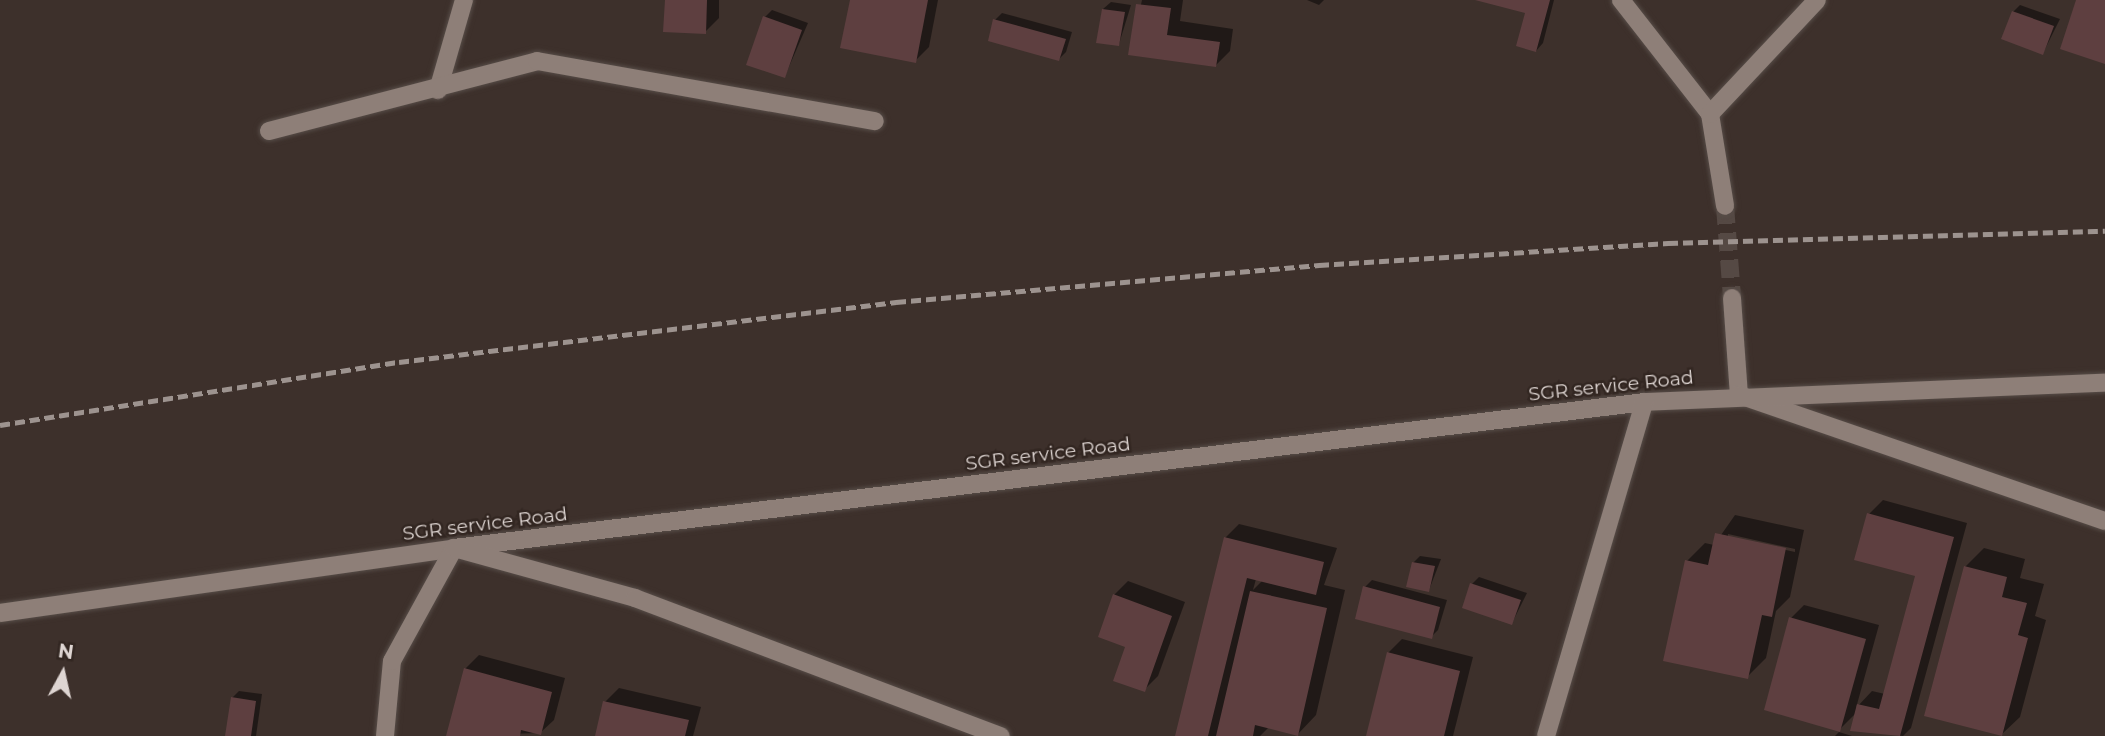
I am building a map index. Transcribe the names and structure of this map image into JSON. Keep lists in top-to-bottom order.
{
  "streets": {
    "street": ["SGR service Road"]
  },
  "north": "top"
}
